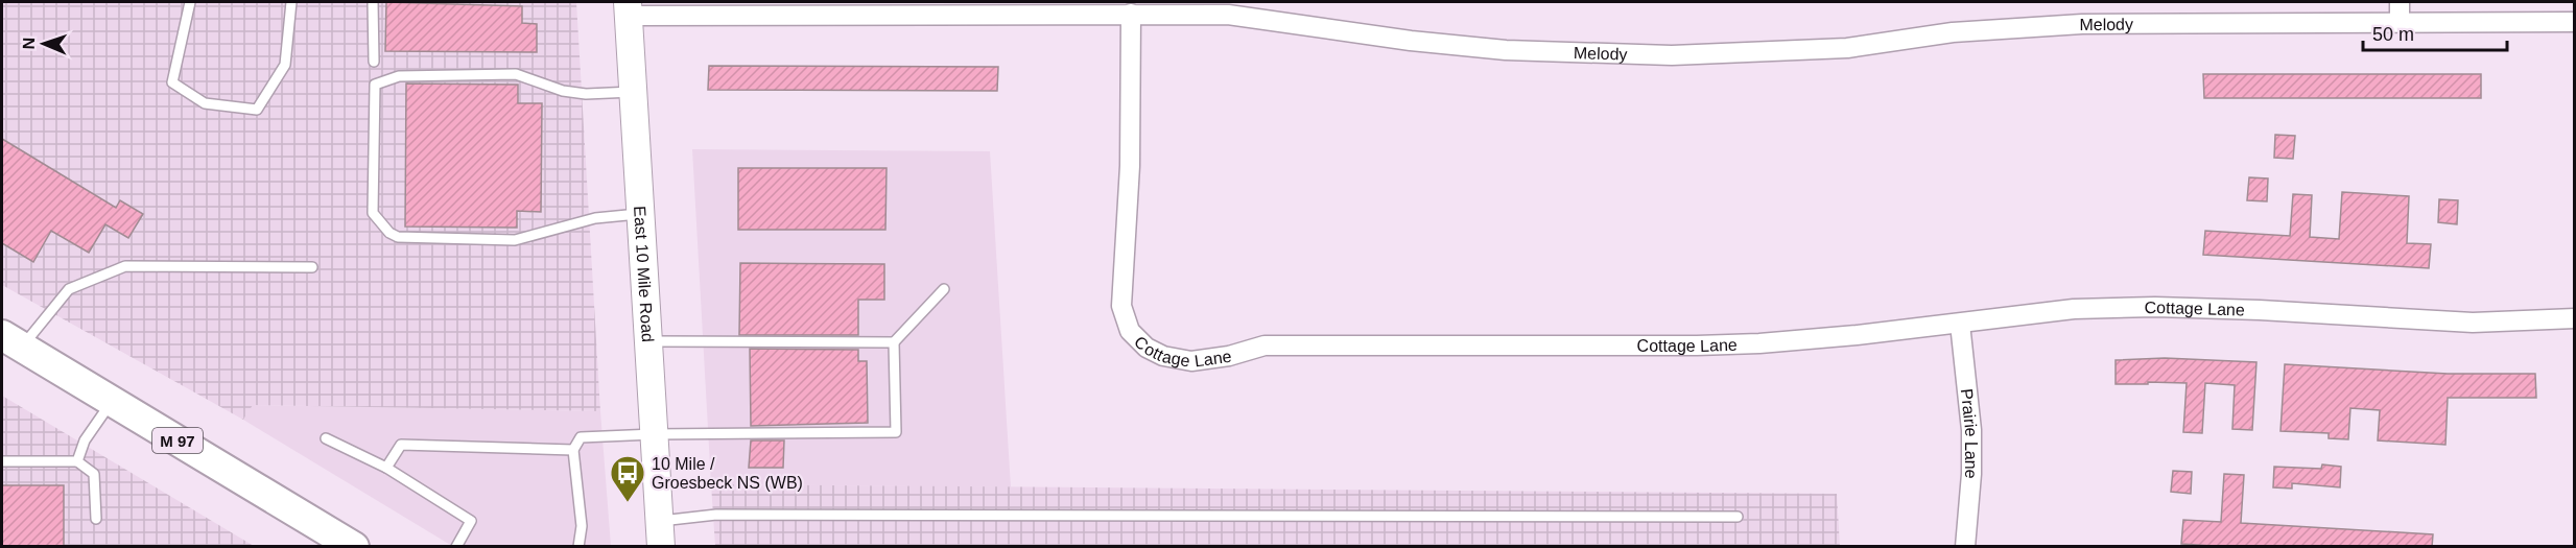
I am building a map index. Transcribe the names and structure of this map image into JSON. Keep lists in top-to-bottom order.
{
  "streets": {
    "main road": ["East 10 Mile Road", "M 97"],
    "street": ["Melody", "Cottage Lane", "Prairie Lane"]
  },
  "crossings": [
    ["Melody", "East 10 Mile Road"],
    ["Melody", "Cottage Lane"],
    ["Cottage Lane", "Prairie Lane"]
  ],
  "places": {
    "bus stop": ["10 Mile / Groesbeck NS (WB)"]
  },
  "scale_bar": "50 m",
  "north": "left"
}
